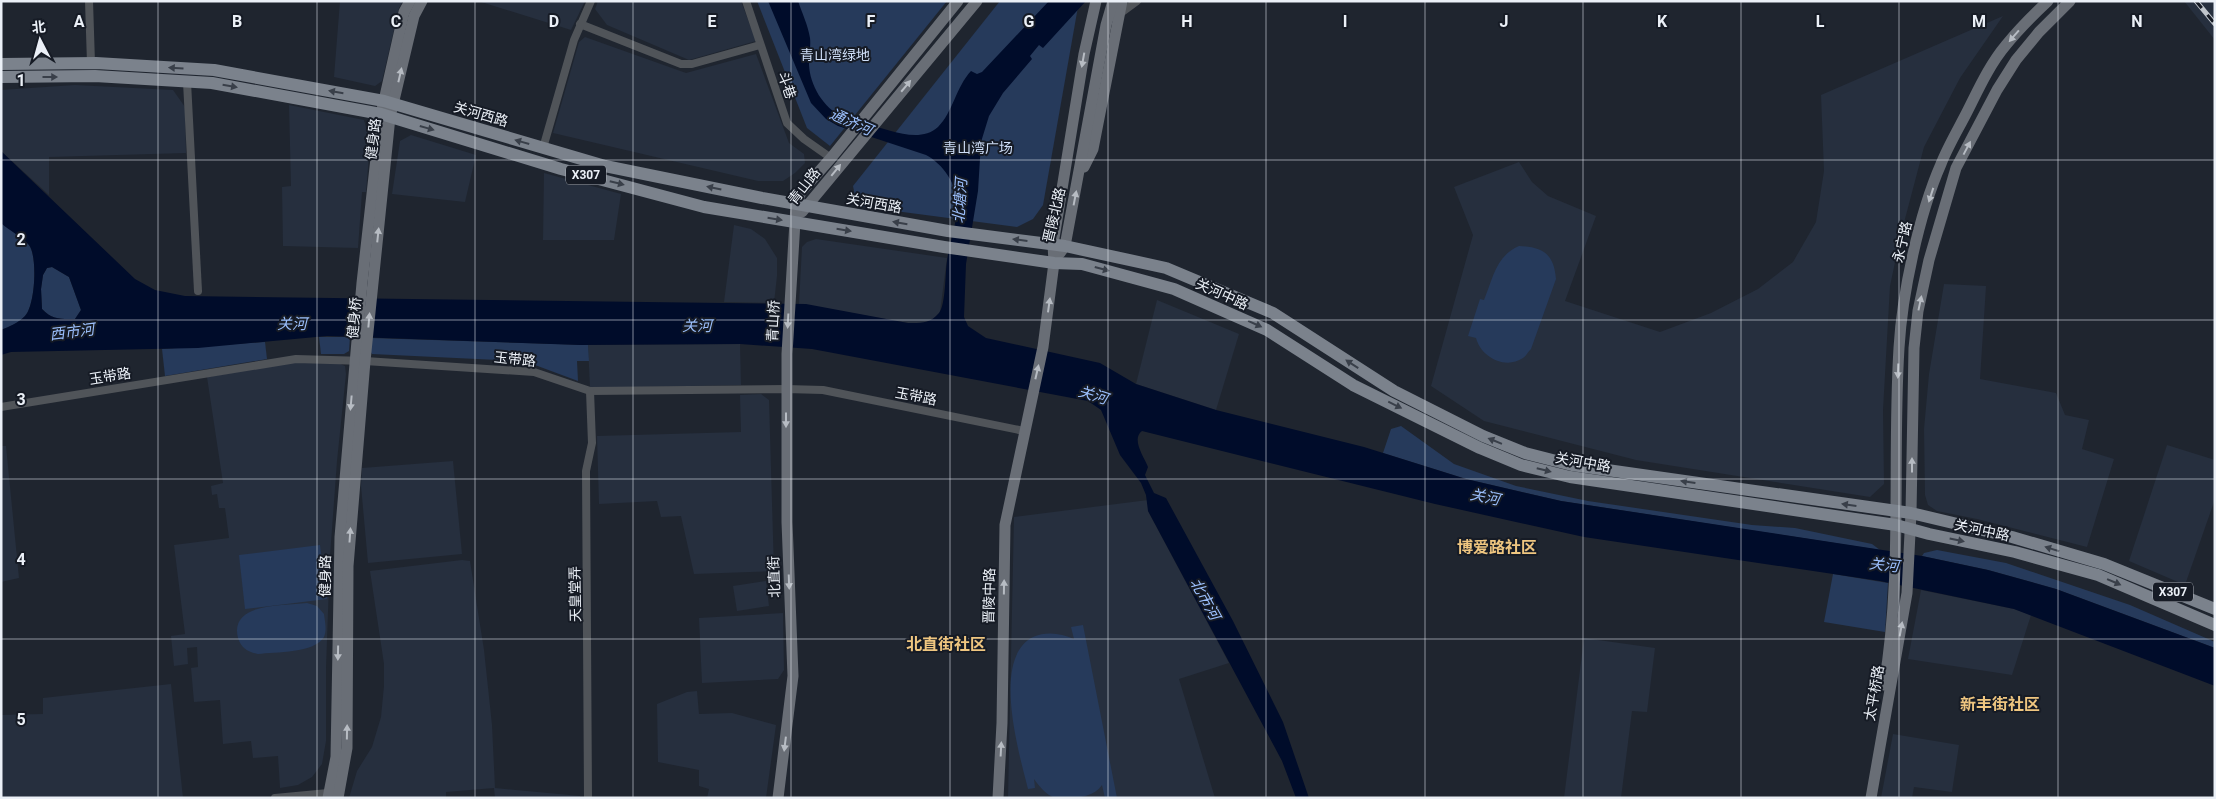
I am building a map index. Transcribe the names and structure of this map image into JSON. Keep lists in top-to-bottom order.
{
  "streets": {
    "main road": [
      "关河西路",
      "健身路",
      "X307",
      "青山路",
      "晋陵北路",
      "永宁路",
      "关河中路",
      "健身桥",
      "青山桥",
      "北直街",
      "晋陵中路",
      "太平桥路"
    ],
    "street": ["斗巷", "玉带路", "天皇堂弄"]
  },
  "crossings": [
    ["斗巷", "青山路"],
    ["关河西路", "健身路"],
    ["关河西路", "青山路"],
    ["关河西路", "关河中路"],
    ["关河西路", "青山桥"],
    ["健身路", "健身桥"],
    ["健身路", "玉带路"],
    ["青山路", "青山桥"],
    ["晋陵北路", "关河中路"],
    ["晋陵北路", "晋陵中路"],
    ["永宁路", "关河中路"],
    ["关河中路", "晋陵中路"],
    ["关河中路", "太平桥路"],
    ["健身桥", "玉带路"],
    ["青山桥", "北直街"],
    ["玉带路", "北直街"],
    ["玉带路", "天皇堂弄"],
    ["玉带路", "晋陵中路"]
  ],
  "one_way": ["青山桥", "北直街", "晋陵中路"],
  "districts": ["博爱路社区", "北直街社区", "新丰街社区"],
  "water": [
    "通济河",
    "北塘河",
    "关河",
    "西市河",
    "北市河"
  ],
  "parks": ["青山湾绿地", "青山湾广场"],
  "north": "top",
  "grid": {
    "columns": [
      "A",
      "B",
      "C",
      "D",
      "E",
      "F",
      "G",
      "H",
      "I",
      "J",
      "K",
      "L",
      "M",
      "N"
    ],
    "rows": [
      "1",
      "2",
      "3",
      "4",
      "5"
    ]
  }
}
